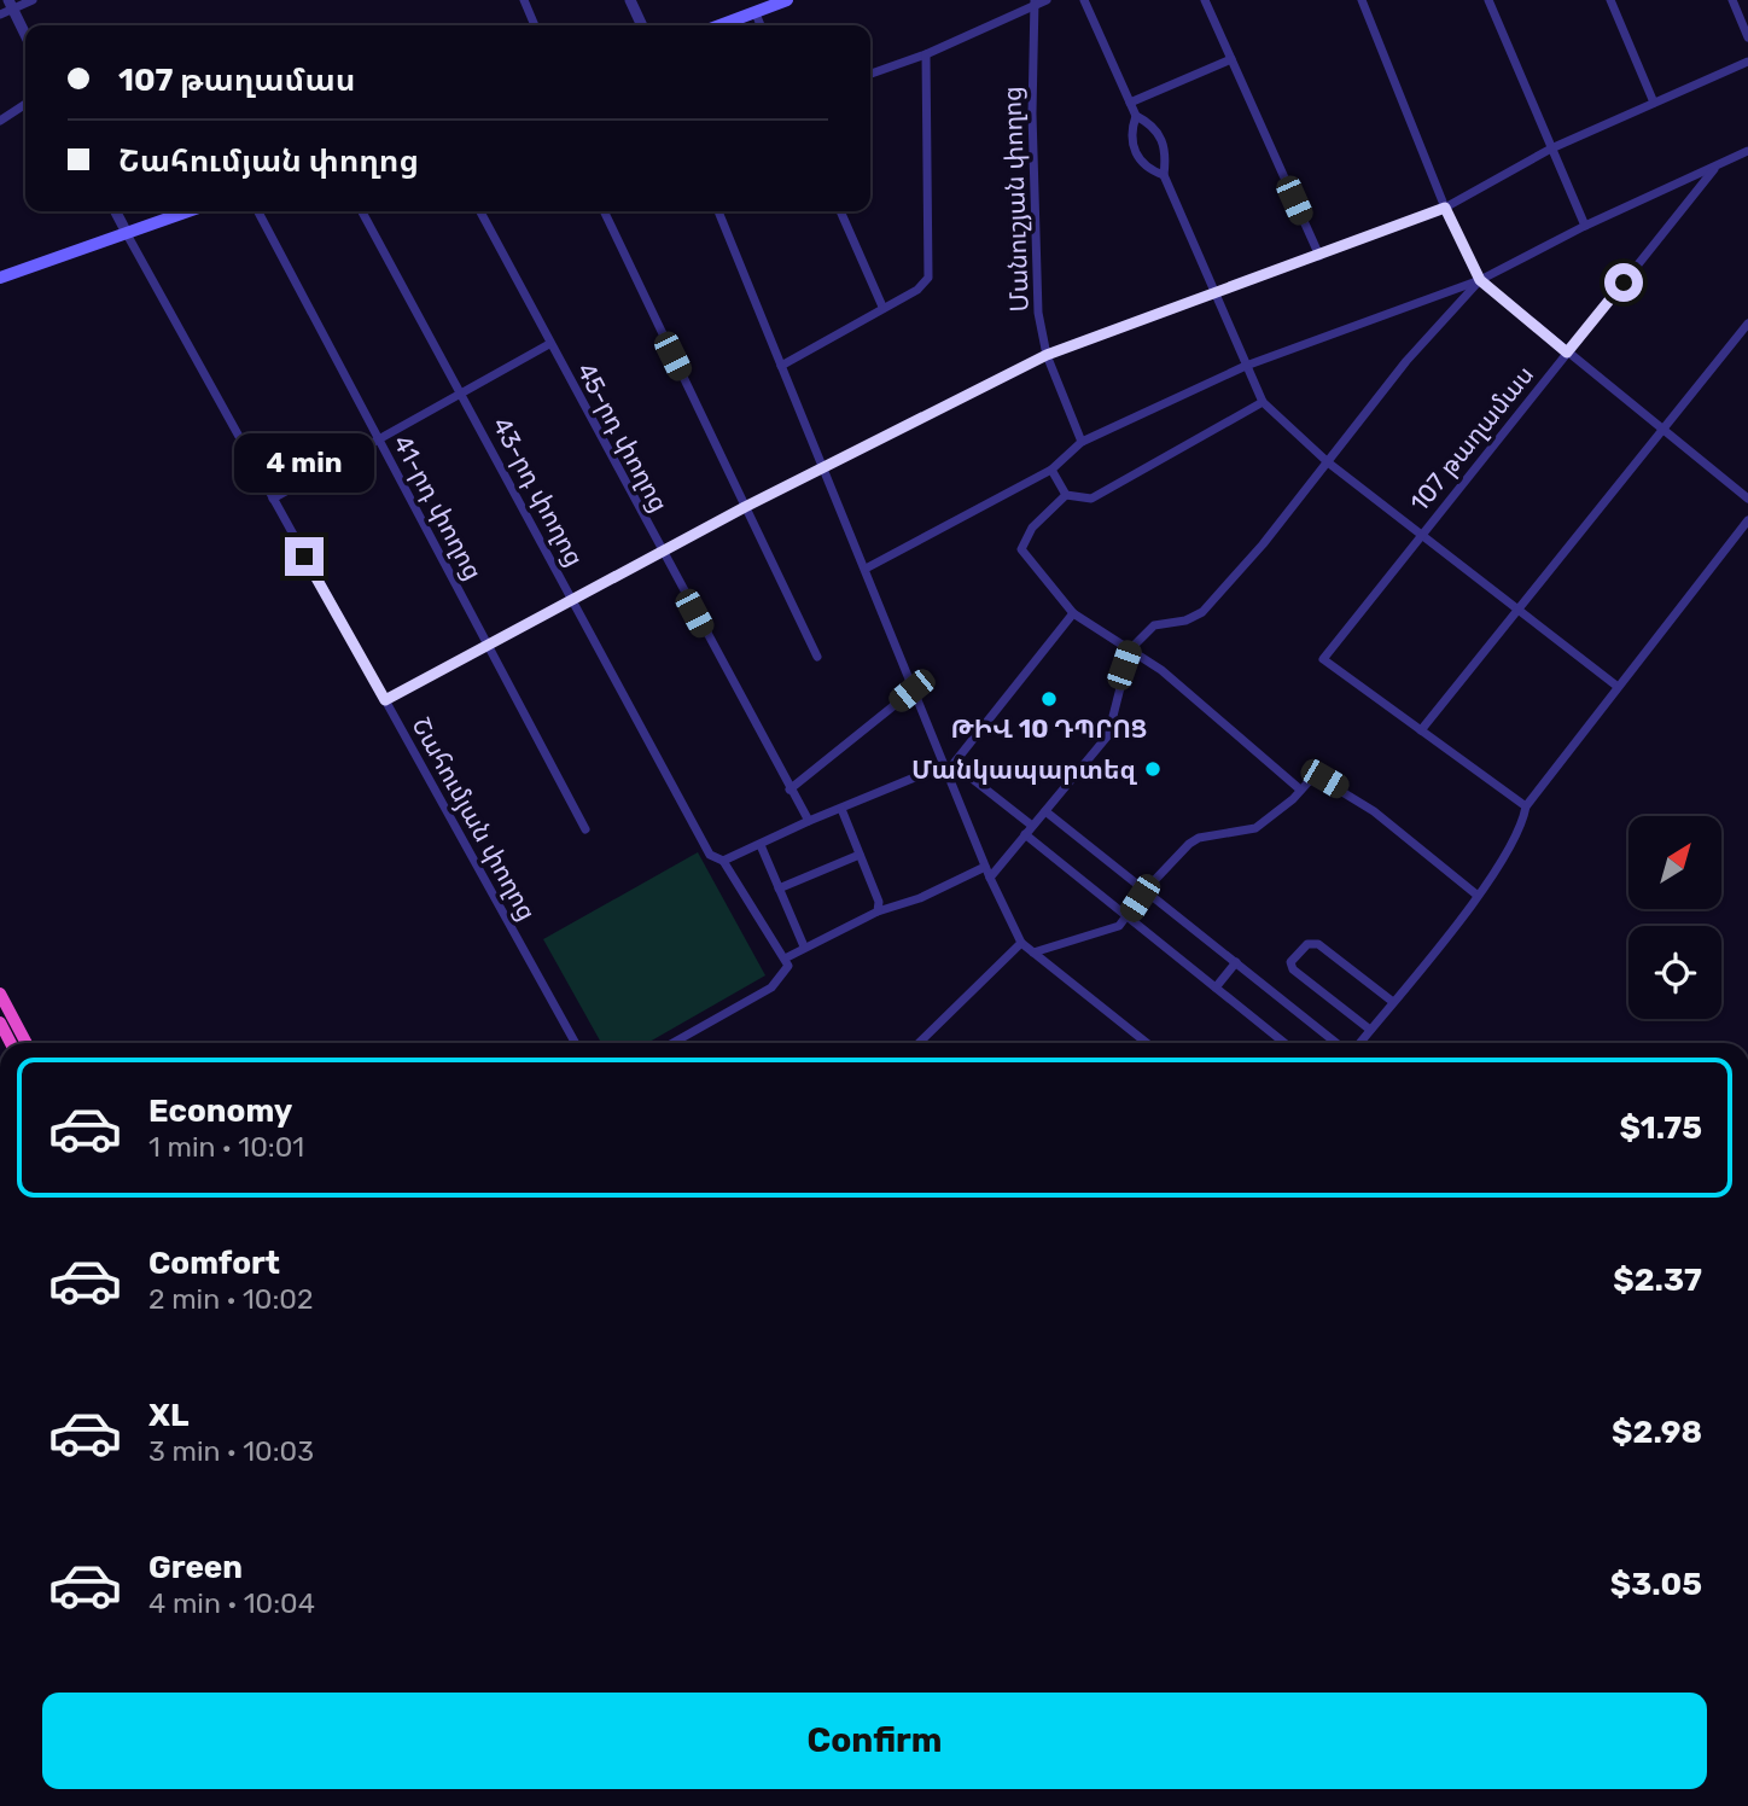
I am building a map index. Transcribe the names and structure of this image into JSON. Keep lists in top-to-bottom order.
{
  "streets": {
    "street": [
      "Մանուշյան փողոց",
      "45-րդ փողոց",
      "107 թաղամաս",
      "43-րդ փողոց",
      "41-րդ փողոց",
      "Շահումյան փողոց"
    ]
  },
  "crossings": [
    ["Մանուշյան փողոց", "107 թաղամաս"]
  ],
  "places": ["ԹԻՎ 10 ԴՊՐՈՑ", "Մանկապարտեզ"],
  "north": "top right",
  "page": {
    "banner": ["107 թաղամաս", "Շահումյան փողոց"],
    "bubble": "4 min",
    "list": [
      {
        "name": "Economy",
        "note": "1 min · 10:01",
        "value": "$1.75"
      },
      {
        "name": "Comfort",
        "note": "2 min · 10:02",
        "value": "$2.37"
      },
      {
        "name": "XL",
        "note": "3 min · 10:03",
        "value": "$2.98"
      },
      {
        "name": "Green",
        "note": "4 min · 10:04",
        "value": "$3.05"
      }
    ],
    "buttons": "Confirm"
  }
}
